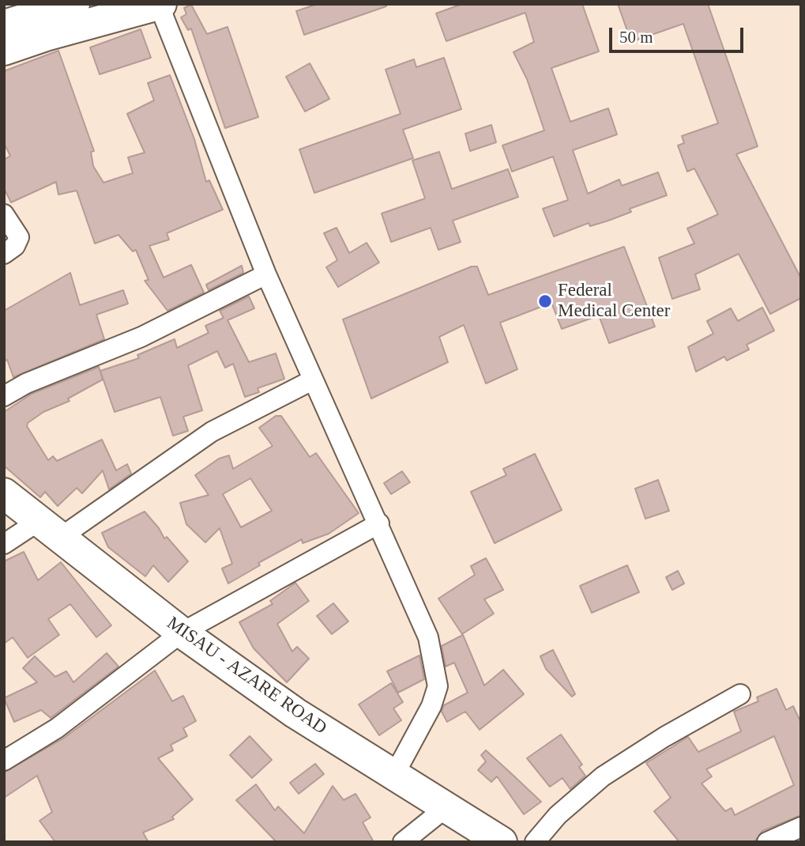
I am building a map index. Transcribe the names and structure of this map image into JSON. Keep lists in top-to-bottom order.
{
  "streets": {
    "main road": ["MISAU - AZARE ROAD"]
  },
  "places": ["Federal Medical Center"],
  "scale_bar": "50 m"
}
